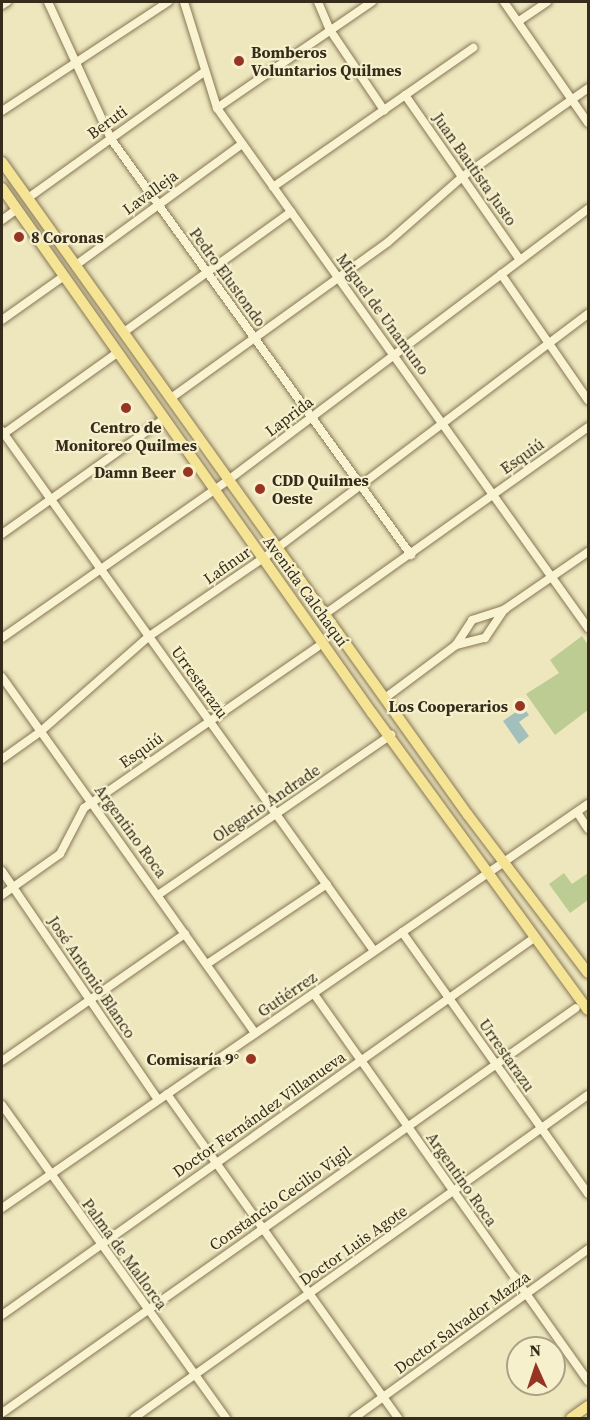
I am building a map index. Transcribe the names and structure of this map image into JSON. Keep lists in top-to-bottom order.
{
  "streets": {
    "main road": ["Avenida Calchaquí"],
    "street": [
      "Beruti",
      "Juan Bautista Justo",
      "Lavalleja",
      "Pedro Elustondo",
      "Miguel de Unamuno",
      "Laprida",
      "Esquiú",
      "Lafinur",
      "Urrestarazu",
      "Olegario Andrade",
      "Argentino Roca",
      "José Antonio Blanco",
      "Gutiérrez",
      "Doctor Fernández Villanueva",
      "Constancio Cecilio Vigil",
      "Doctor Luis Agote",
      "Palma de Mallorca",
      "Doctor Salvador Mazza"
    ]
  },
  "crossings": [
    ["Beruti", "Pedro Elustondo"],
    ["Beruti", "Miguel de Unamuno"],
    ["Beruti", "Avenida Calchaquí"],
    ["Juan Bautista Justo", "Laprida"],
    ["Lavalleja", "Pedro Elustondo"],
    ["Lavalleja", "Miguel de Unamuno"],
    ["Lavalleja", "Avenida Calchaquí"],
    ["Pedro Elustondo", "Laprida"],
    ["Pedro Elustondo", "Esquiú"],
    ["Pedro Elustondo", "Lafinur"],
    ["Miguel de Unamuno", "Laprida"],
    ["Miguel de Unamuno", "Esquiú"],
    ["Miguel de Unamuno", "Lafinur"],
    ["Laprida", "Avenida Calchaquí"],
    ["Laprida", "Urrestarazu"],
    ["Esquiú", "Avenida Calchaquí"],
    ["Esquiú", "Urrestarazu"],
    ["Esquiú", "Argentino Roca"],
    ["Esquiú", "José Antonio Blanco"],
    ["Lafinur", "Avenida Calchaquí"],
    ["Lafinur", "Urrestarazu"],
    ["Lafinur", "Argentino Roca"],
    ["Avenida Calchaquí", "Olegario Andrade"],
    ["Avenida Calchaquí", "Gutiérrez"],
    ["Avenida Calchaquí", "Doctor Fernández Villanueva"],
    ["Urrestarazu", "Olegario Andrade"],
    ["Urrestarazu", "Gutiérrez"],
    ["Urrestarazu", "Doctor Fernández Villanueva"],
    ["Urrestarazu", "Constancio Cecilio Vigil"],
    ["Urrestarazu", "Doctor Luis Agote"],
    ["Olegario Andrade", "Argentino Roca"],
    ["Argentino Roca", "Gutiérrez"],
    ["Argentino Roca", "Doctor Fernández Villanueva"],
    ["Argentino Roca", "Constancio Cecilio Vigil"],
    ["Argentino Roca", "Doctor Luis Agote"],
    ["Argentino Roca", "Doctor Salvador Mazza"],
    ["José Antonio Blanco", "Gutiérrez"],
    ["Gutiérrez", "Palma de Mallorca"],
    ["Doctor Fernández Villanueva", "Palma de Mallorca"],
    ["Constancio Cecilio Vigil", "Palma de Mallorca"],
    ["Doctor Luis Agote", "Palma de Mallorca"]
  ],
  "places": [
    "Bomberos Voluntarios Quilmes",
    "8 Coronas",
    "Centro de Monitoreo Quilmes",
    "Damn Beer",
    "CDD Quilmes Oeste",
    "Los Cooperarios",
    "Comisaría 9°"
  ],
  "north": "top"
}
